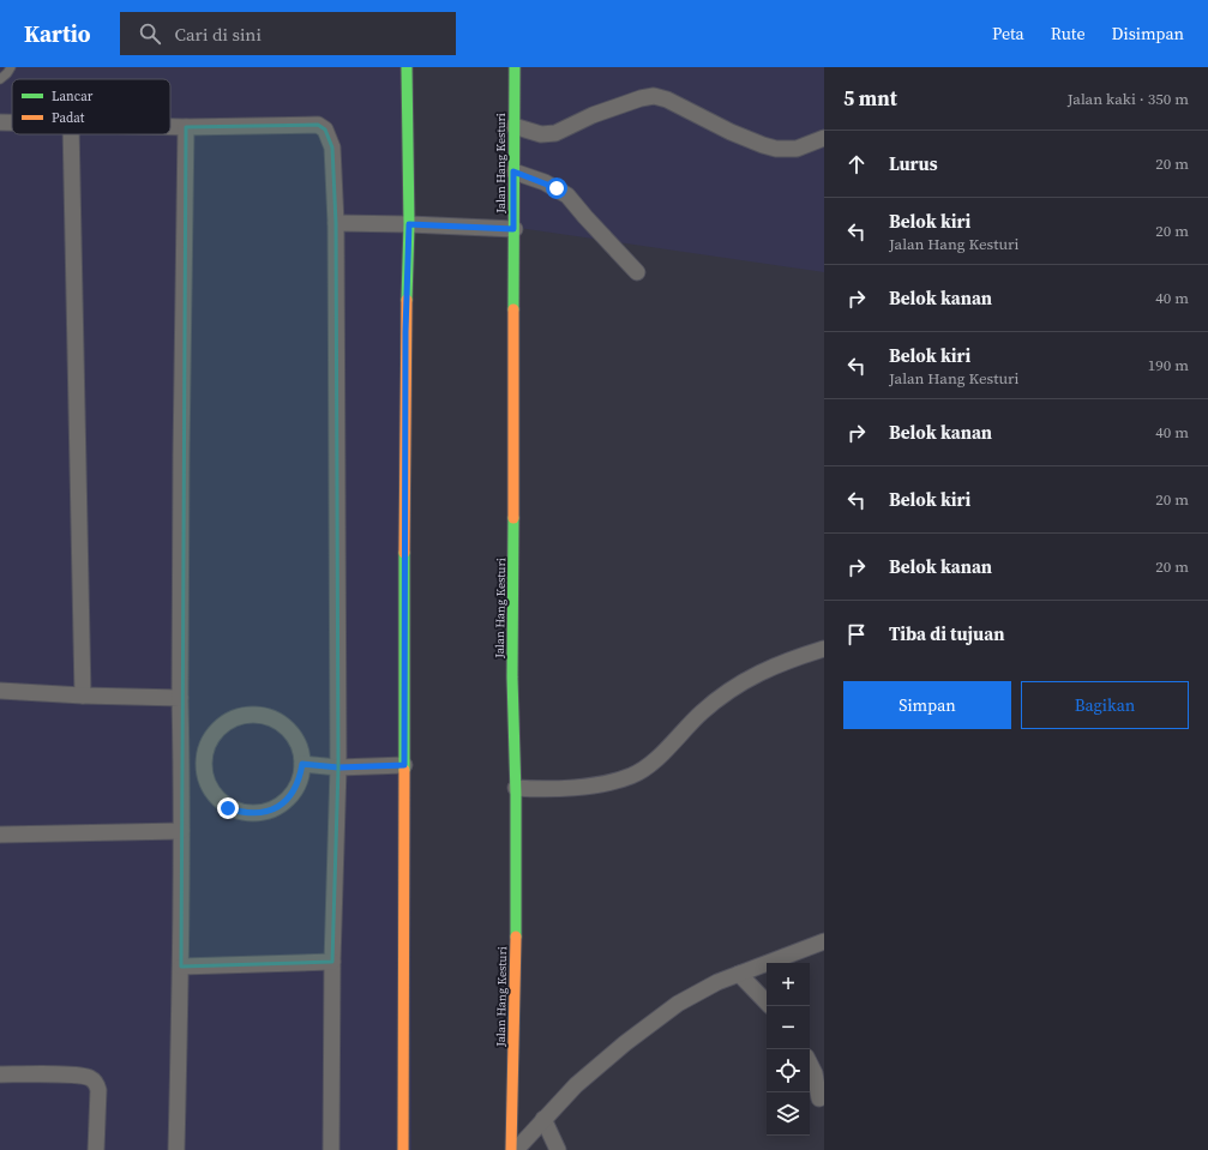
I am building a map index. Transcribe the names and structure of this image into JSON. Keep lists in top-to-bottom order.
{
  "streets": {
    "main road": ["Jalan Hang Kesturi"]
  },
  "legend": ["Lancar", "Padat"],
  "page": {
    "header": "Kartio",
    "search": "Cari di sini",
    "nav": ["Peta", "Rute", "Disimpan"],
    "heading": ["5 mnt", "Jalan kaki · 350 m"],
    "list": [
      ["Lurus", "20 m"],
      ["Belok kiri", "Jalan Hang Kesturi", "20 m"],
      ["Belok kanan", "40 m"],
      ["Belok kiri", "Jalan Hang Kesturi", "190 m"],
      ["Belok kanan", "40 m"],
      ["Belok kiri", "20 m"],
      ["Belok kanan", "20 m"],
      "Tiba di tujuan"
    ],
    "buttons": ["Simpan", "Bagikan"],
    "map_buttons": ["+", "−"]
  }
}
